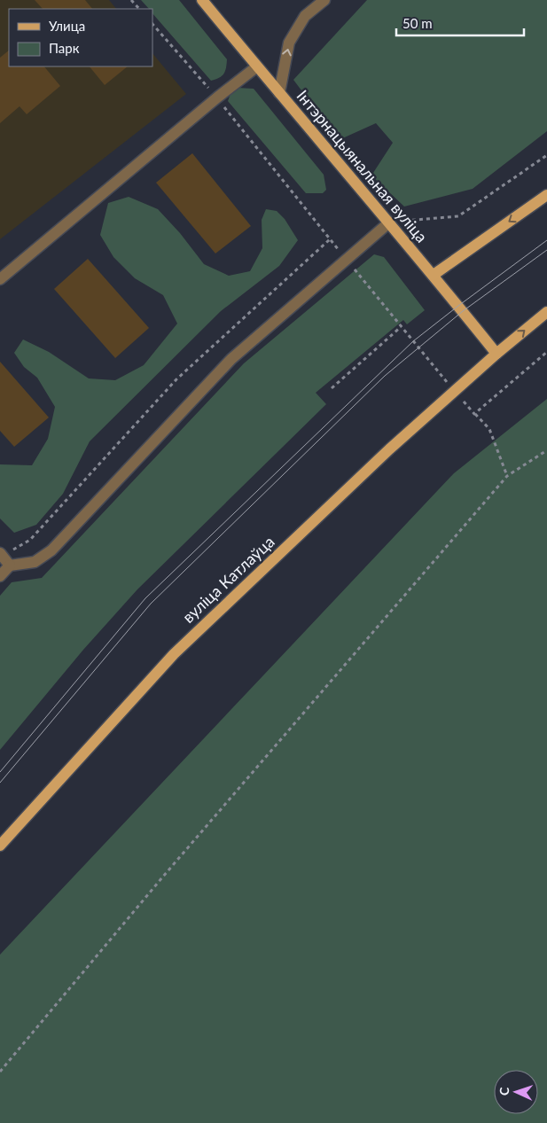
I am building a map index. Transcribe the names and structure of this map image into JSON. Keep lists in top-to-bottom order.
{
  "streets": {
    "main road": ["Інтэрнацыянальная вуліца", "вуліца Катлаўца"]
  },
  "crossings": [
    ["Інтэрнацыянальная вуліца", "вуліца Катлаўца"]
  ],
  "legend": ["Улица", "Парк"],
  "scale_bar": "50 m",
  "north": "left"
}
